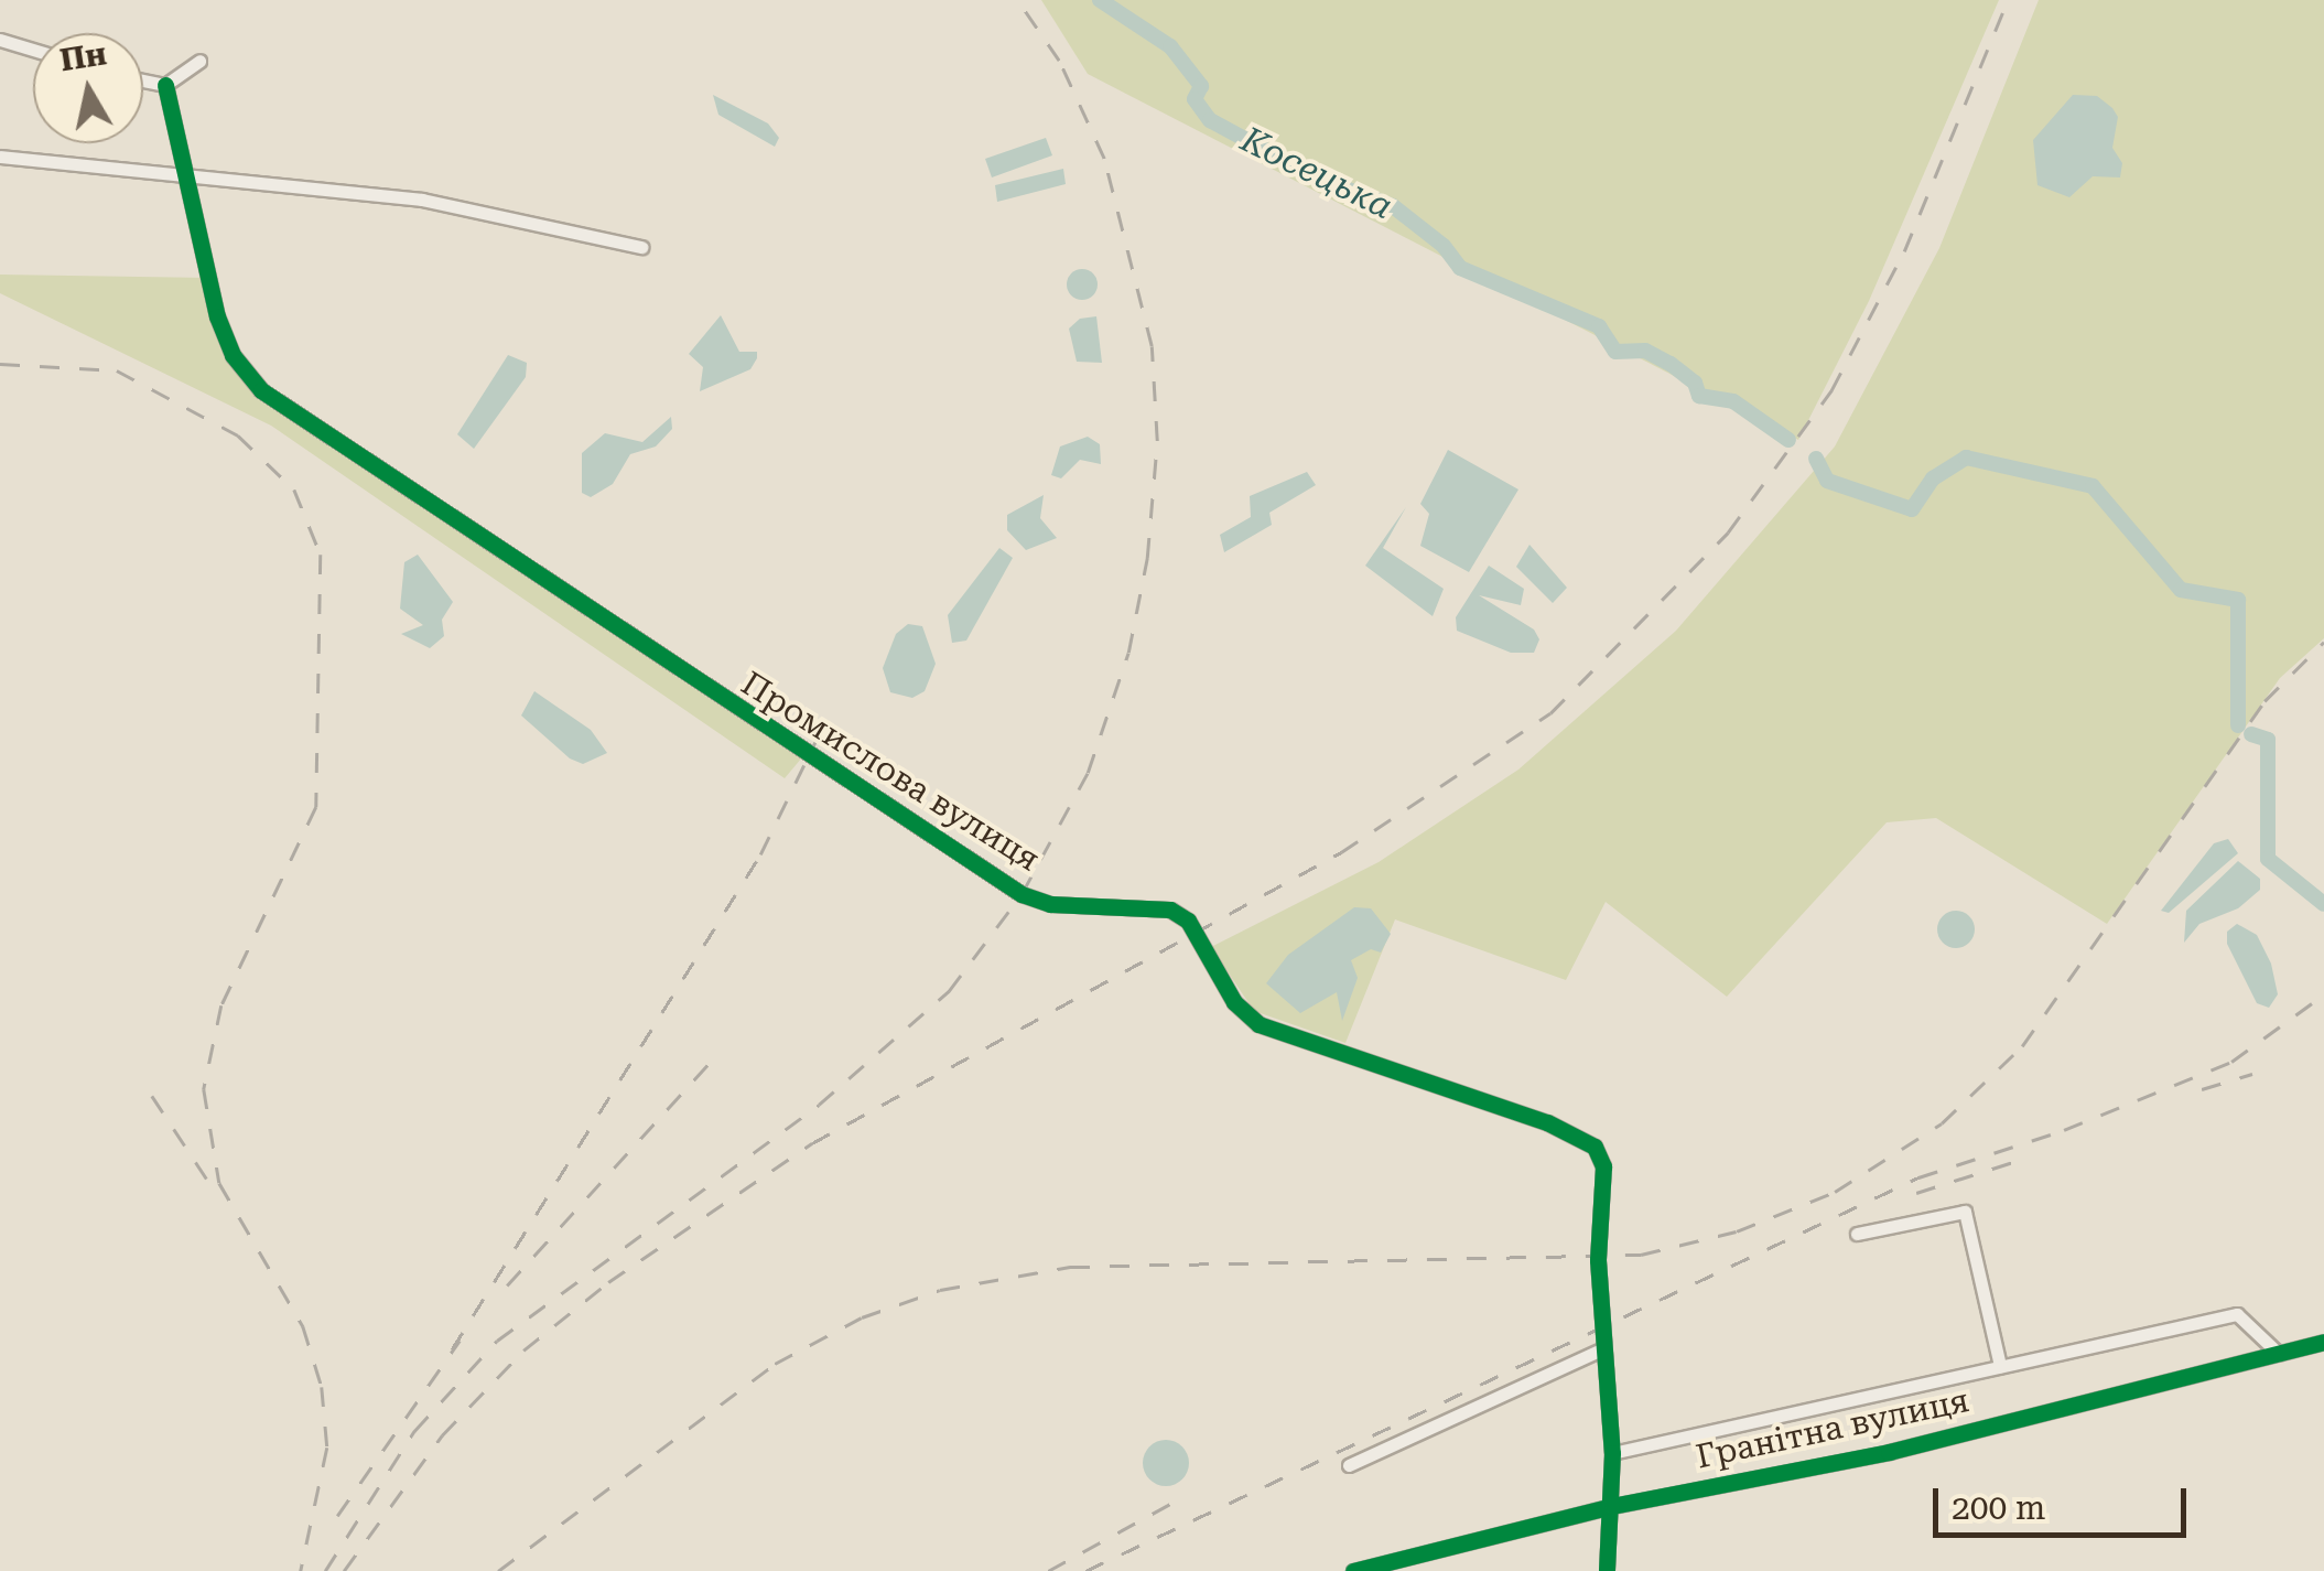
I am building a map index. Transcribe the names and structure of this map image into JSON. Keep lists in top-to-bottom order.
{
  "streets": {
    "street": ["Промислова вулиця", "Гранітна вулиця"]
  },
  "crossings": [
    ["Промислова вулиця", "Гранітна вулиця"]
  ],
  "water": ["Косецька"],
  "scale_bar": "200 m",
  "north": "top"
}
